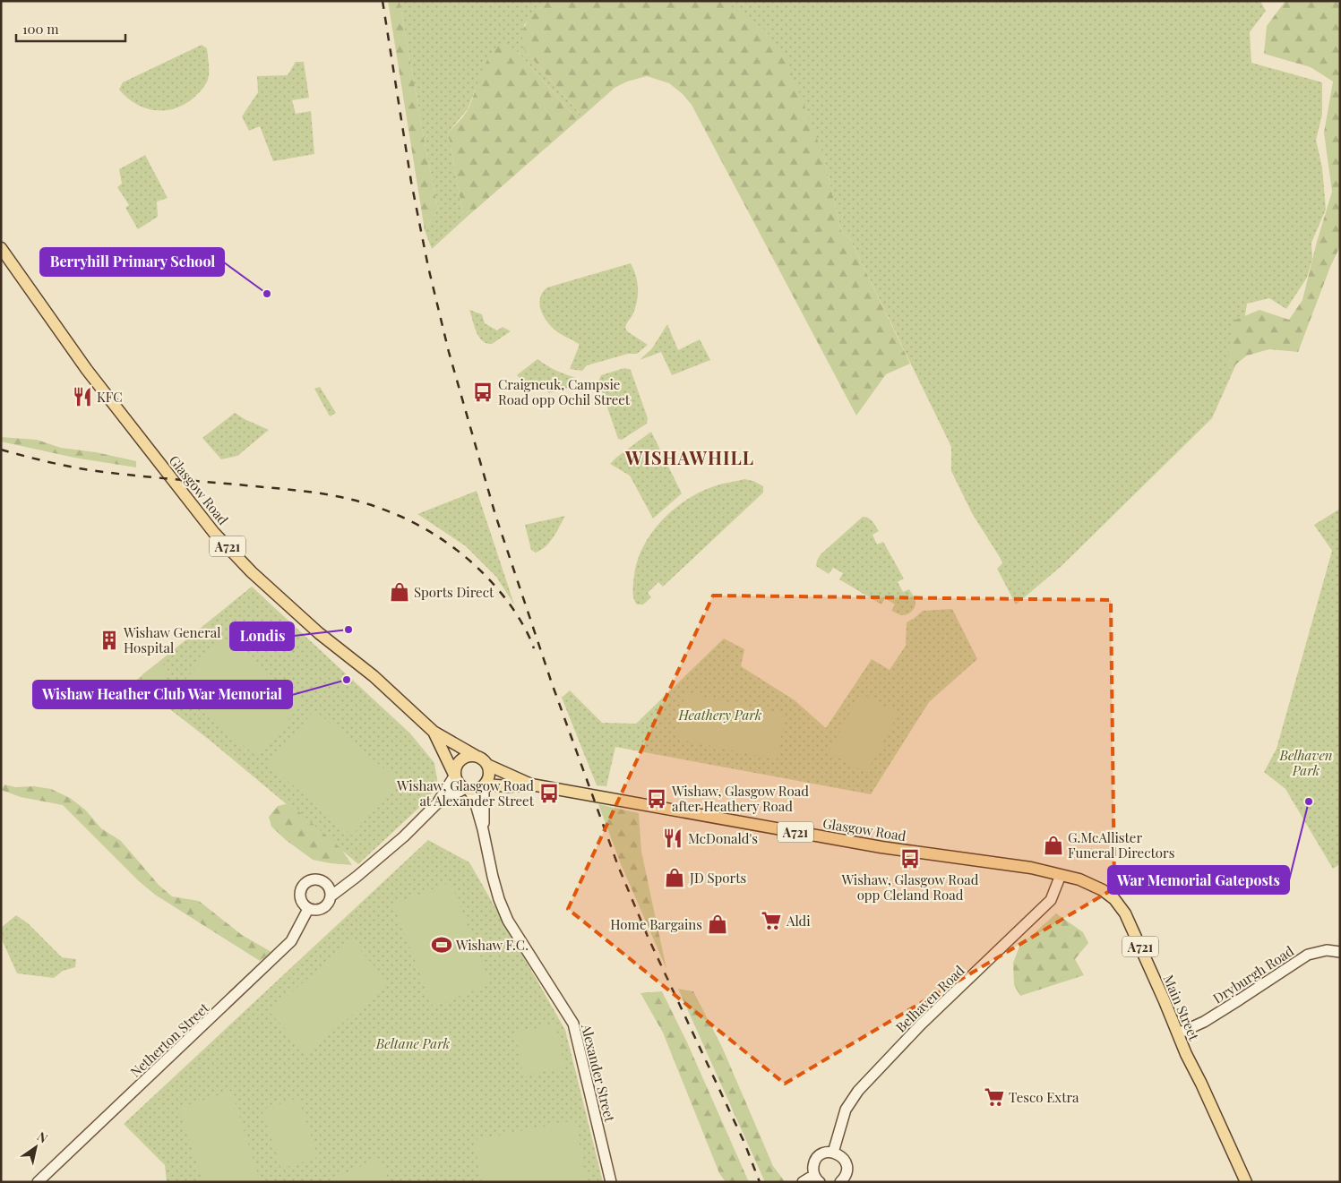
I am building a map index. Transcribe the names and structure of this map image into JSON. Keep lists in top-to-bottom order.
{
  "streets": {
    "main road": ["Glasgow Road", "A721", "Main Street"],
    "street": [
      "Dryburgh Road",
      "Belhaven Road",
      "Netherton Street",
      "Alexander Street"
    ]
  },
  "crossings": [
    ["Glasgow Road", "Belhaven Road"],
    ["Glasgow Road", "Main Street"],
    ["Glasgow Road", "Alexander Street"],
    ["Dryburgh Road", "Main Street"],
    ["Belhaven Road", "Main Street"]
  ],
  "districts": ["WISHAWHILL"],
  "parks": ["Heathery Park", "Belhaven Park", "Beltane Park"],
  "places": {
    "other": [
      "Berryhill Primary School",
      "Londis",
      "Wishaw Heather Club War Memorial",
      "War Memorial Gateposts"
    ],
    "bus stop": [
      "Craigneuk, Campsie Road opp Ochil Street",
      "Wishaw, Glasgow Road at Alexander Street",
      "Wishaw, Glasgow Road after Heathery Road",
      "Wishaw, Glasgow Road opp Cleland Road"
    ],
    "restaurant": ["KFC", "McDonald's"],
    "shop": [
      "Sports Direct",
      "G.McAllister Funeral Directors",
      "JD Sports",
      "Home Bargains"
    ],
    "building": ["Wishaw General Hospital"],
    "supermarket": ["Aldi", "Tesco Extra"],
    "sports": ["Wishaw F.C."]
  },
  "scale_bar": "100 m",
  "north": "top right"
}
